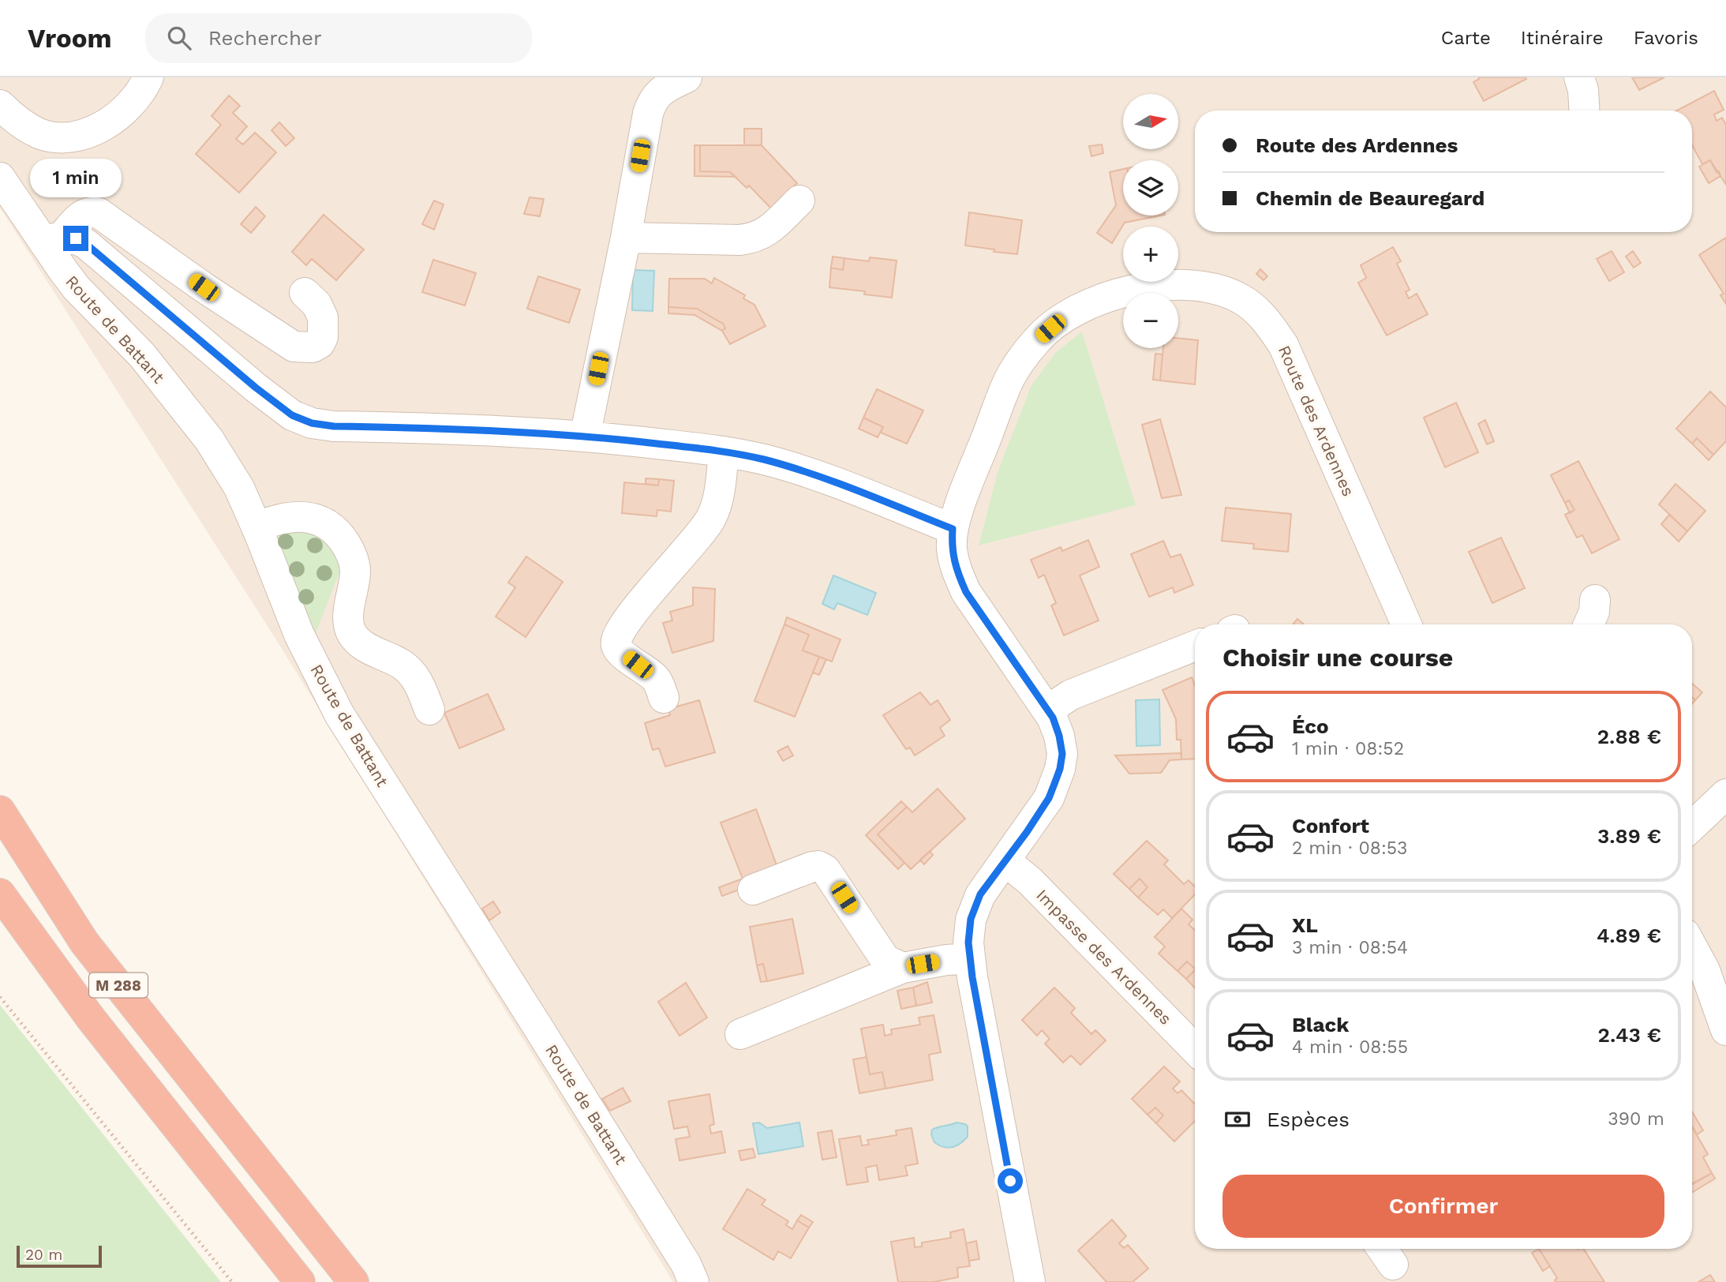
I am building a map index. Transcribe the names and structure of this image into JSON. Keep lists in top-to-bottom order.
{
  "streets": {
    "highway": ["M 288"],
    "street": ["Route de Battant", "Route des Ardennes", "Impasse des Ardennes"]
  },
  "crossings": [
    ["Route des Ardennes", "Impasse des Ardennes"]
  ],
  "scale_bar": "20 m",
  "north": "right",
  "page": {
    "header": "Vroom",
    "search": "Rechercher",
    "nav": ["Carte", "Itinéraire", "Favoris"],
    "map_buttons": ["+", "−"],
    "banner": ["Route des Ardennes", "Chemin de Beauregard"],
    "bubble": "1 min",
    "heading": "Choisir une course",
    "list": [
      {
        "name": "Éco",
        "note": "1 min · 08:52",
        "value": "2.88 €"
      },
      {
        "name": "Confort",
        "note": "2 min · 08:53",
        "value": "3.89 €"
      },
      {
        "name": "XL",
        "note": "3 min · 08:54",
        "value": "4.89 €"
      },
      {
        "name": "Black",
        "note": "4 min · 08:55",
        "value": "2.43 €"
      }
    ],
    "pay": ["Espèces", "390 m"],
    "buttons": "Confirmer",
    "scale": "20 m"
  }
}
